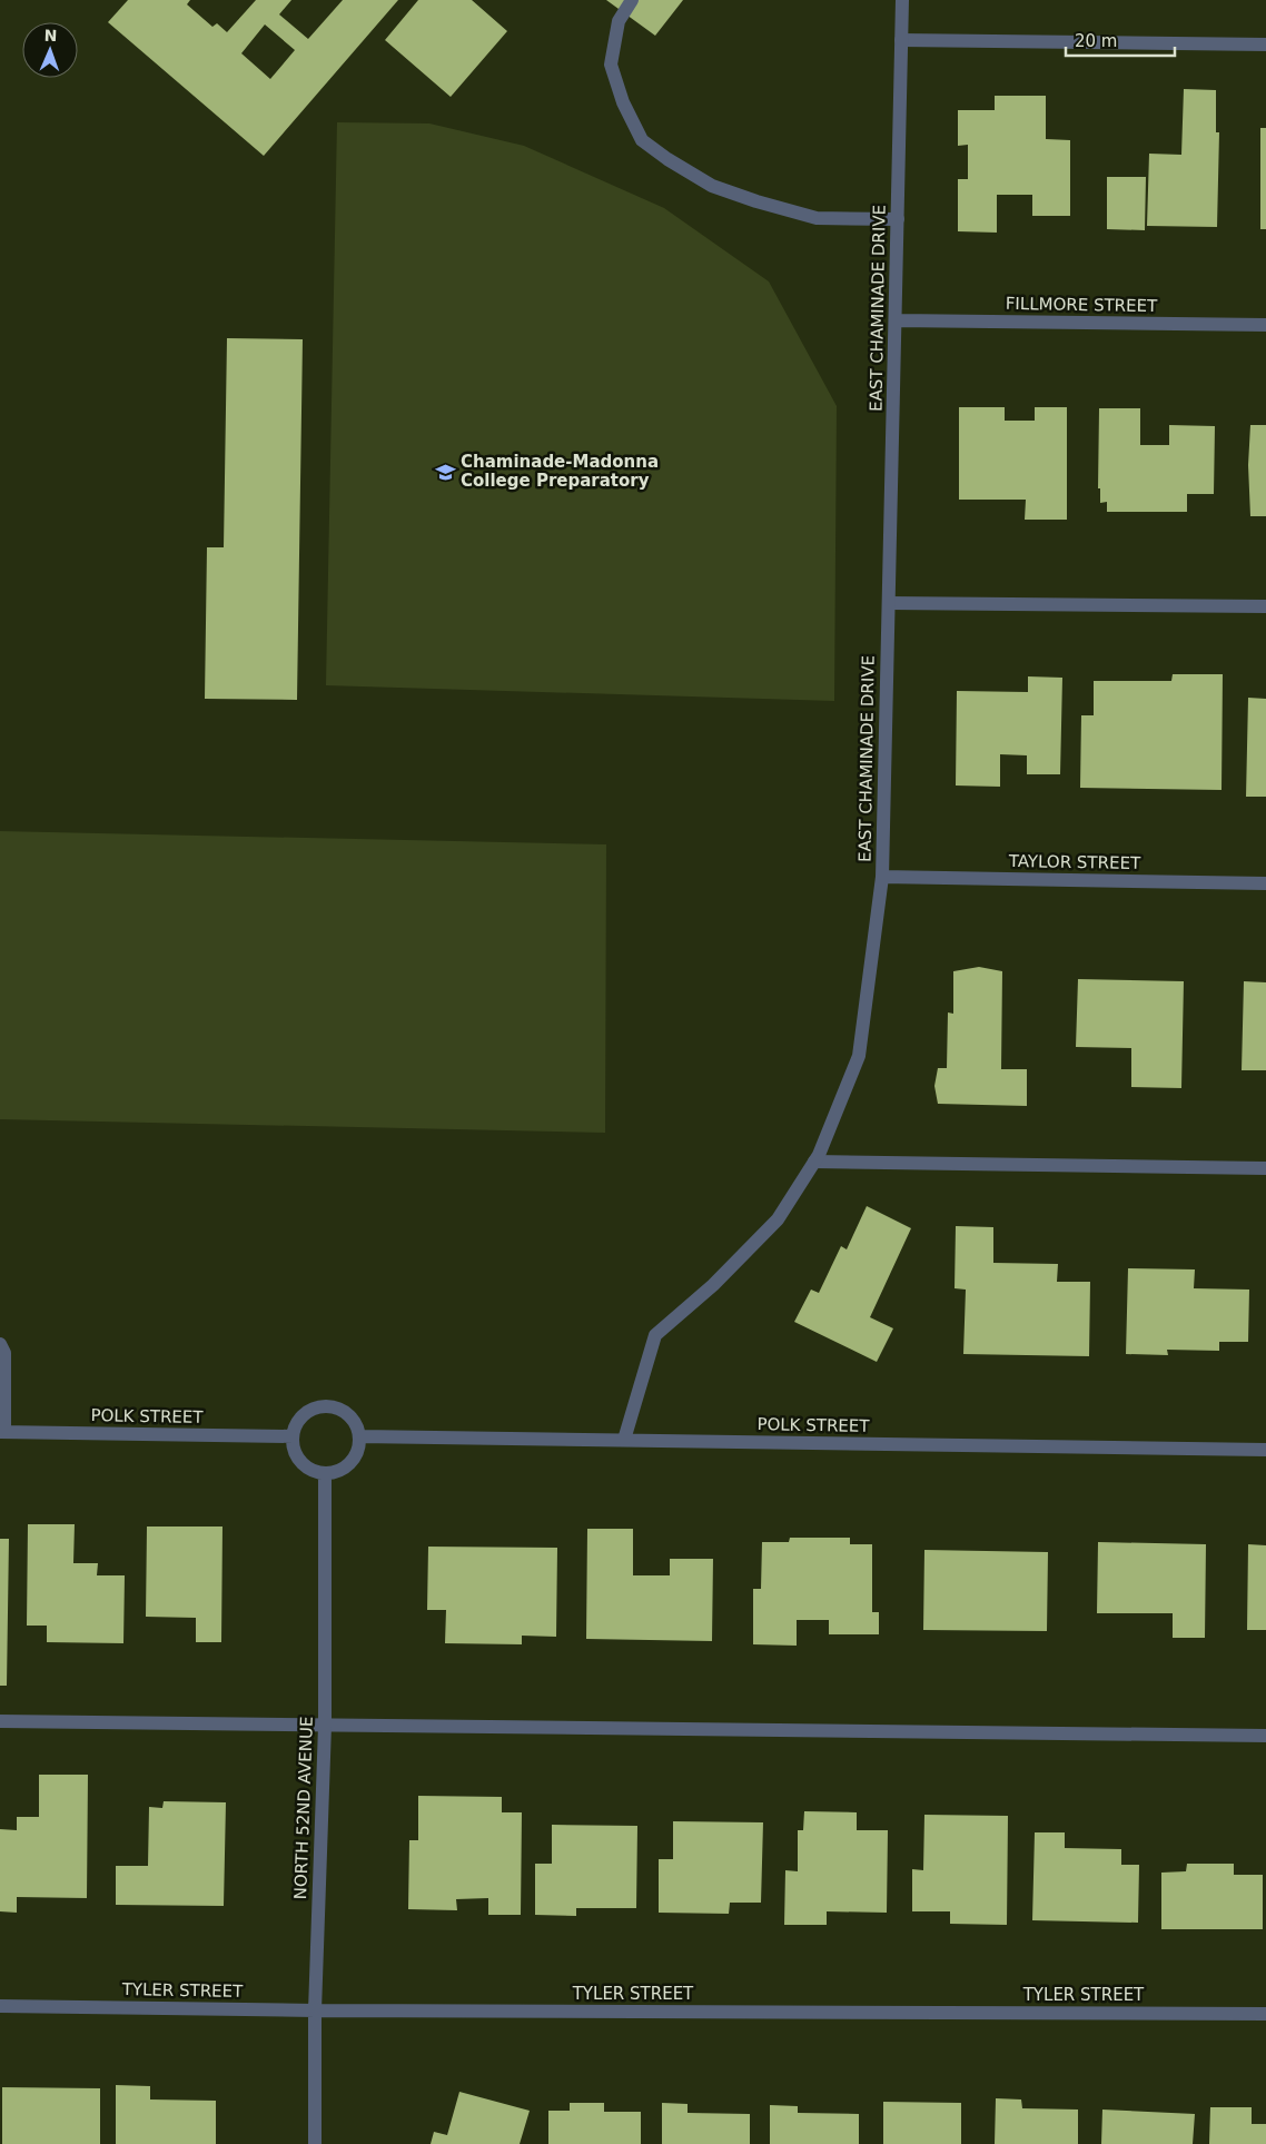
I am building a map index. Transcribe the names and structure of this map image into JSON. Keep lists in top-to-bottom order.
{
  "streets": {
    "street": [
      "FILLMORE STREET",
      "EAST CHAMINADE DRIVE",
      "TAYLOR STREET",
      "POLK STREET",
      "NORTH 52ND AVENUE",
      "TYLER STREET"
    ]
  },
  "crossings": [
    ["FILLMORE STREET", "EAST CHAMINADE DRIVE"],
    ["EAST CHAMINADE DRIVE", "TAYLOR STREET"],
    ["EAST CHAMINADE DRIVE", "POLK STREET"],
    ["POLK STREET", "NORTH 52ND AVENUE"],
    ["NORTH 52ND AVENUE", "TYLER STREET"]
  ],
  "places": {
    "school or university": ["Chaminade-Madonna College Preparatory"]
  },
  "scale_bar": "20 m",
  "north": "top"
}
